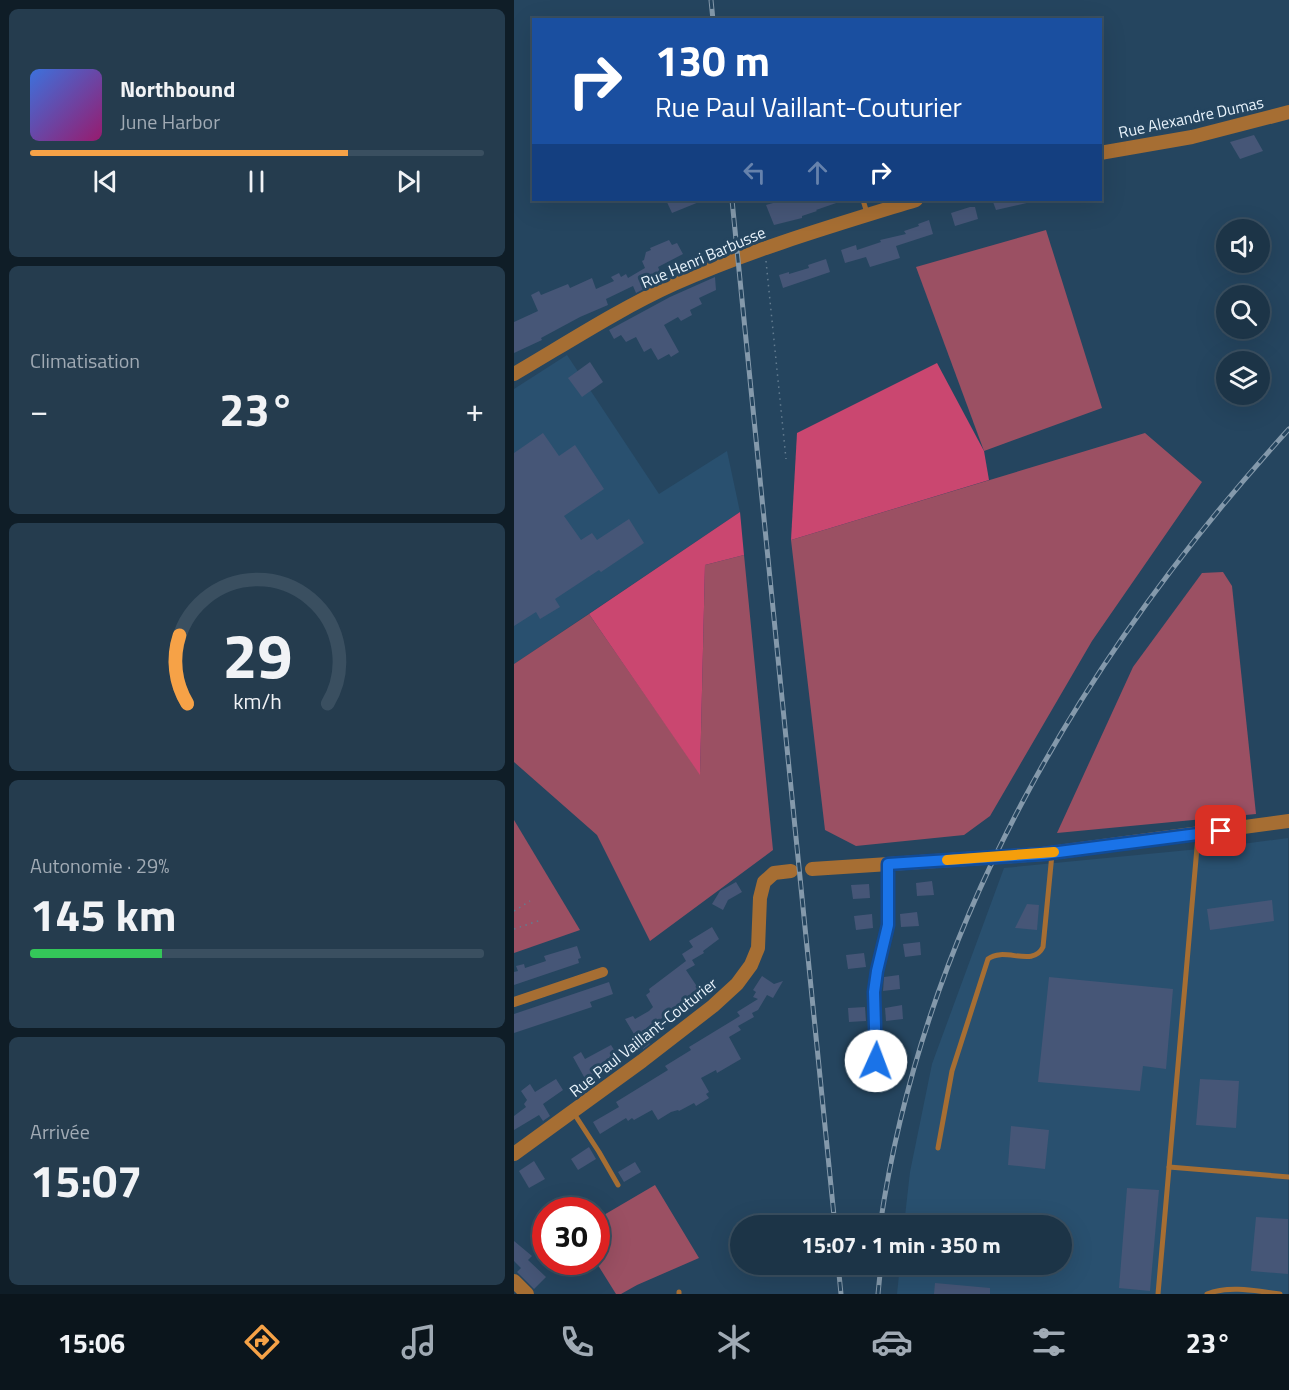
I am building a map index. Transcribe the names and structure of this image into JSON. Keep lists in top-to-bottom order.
{
  "streets": {
    "street": ["Rue Alexandre Dumas", "Rue Henri Barbusse", "Rue Paul Vaillant-Couturier"]
  },
  "page": {
    "turn": ["130 m", "Rue Paul Vaillant-Couturier"],
    "song": ["Northbound", "June Harbor"],
    "tile": [
      "Climatisation",
      ["Autonomie · 29%", "145 km"],
      ["Arrivée", "15:07"]
    ],
    "heat": ["−", "23°", "+"],
    "limit": "30",
    "trip": "15:07 · 1 min · 350 m",
    "tabs": ["15:06", "23°"],
    "gauge": ["29", "km/h"]
  }
}
